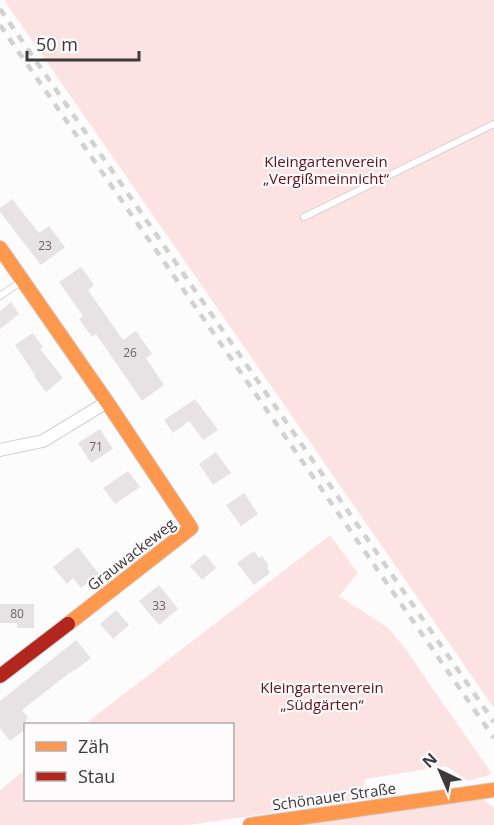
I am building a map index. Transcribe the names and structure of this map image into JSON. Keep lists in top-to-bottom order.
{
  "streets": {
    "street": ["Grauwackeweg", "Schönauer Straße"]
  },
  "parks": ["Kleingartenverein „Vergißmeinnicht“", "Kleingartenverein „Südgärten“"],
  "house_numbers": [
    "23",
    "26",
    "71",
    "33",
    "80"
  ],
  "legend": ["Zäh", "Stau"],
  "scale_bar": "50 m",
  "north": "top left"
}
